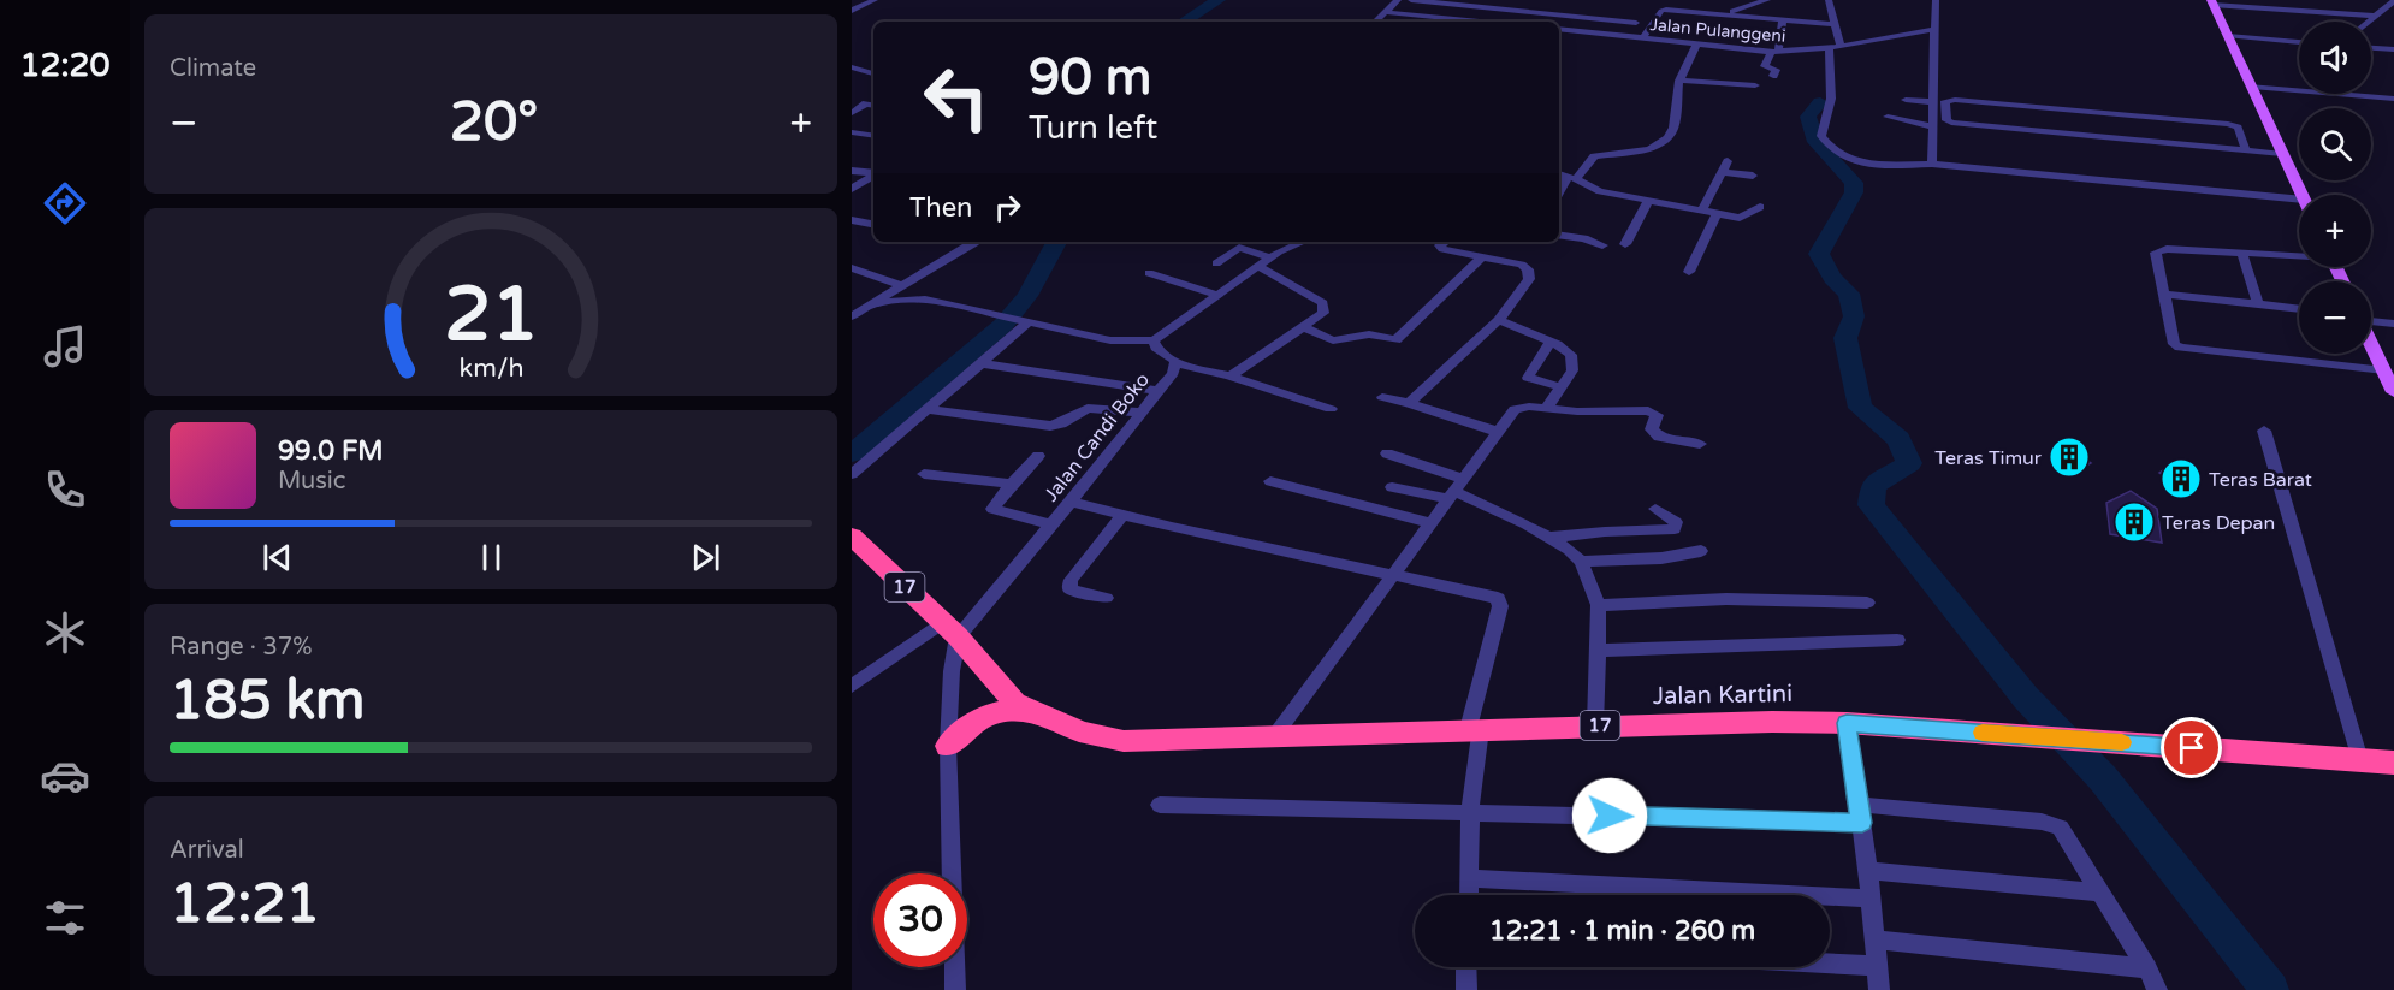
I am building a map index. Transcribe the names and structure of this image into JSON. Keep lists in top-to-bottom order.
{
  "streets": {
    "highway": ["17", "Jalan Kartini"],
    "street": ["Jalan Pulanggeni", "Jalan Candi Boko"]
  },
  "crossings": [
    ["Jalan Candi Boko", "17"],
    ["Jalan Candi Boko", "Jalan Kartini"],
    ["17", "Jalan Kartini"]
  ],
  "places": {
    "building": ["Teras Timur", "Teras Barat", "Teras Depan"]
  },
  "page": {
    "tabs": "12:20",
    "tile": [
      "Climate",
      ["Range · 37%", "185 km"],
      ["Arrival", "12:21"]
    ],
    "map_buttons": ["+", "−"],
    "turn": ["90 m", "Turn left"],
    "heat": ["−", "20°", "+"],
    "then": "Then",
    "song": ["99.0 FM", "Music"],
    "limit": "30",
    "trip": "12:21 · 1 min · 260 m",
    "gauge": ["21", "km/h"]
  }
}
